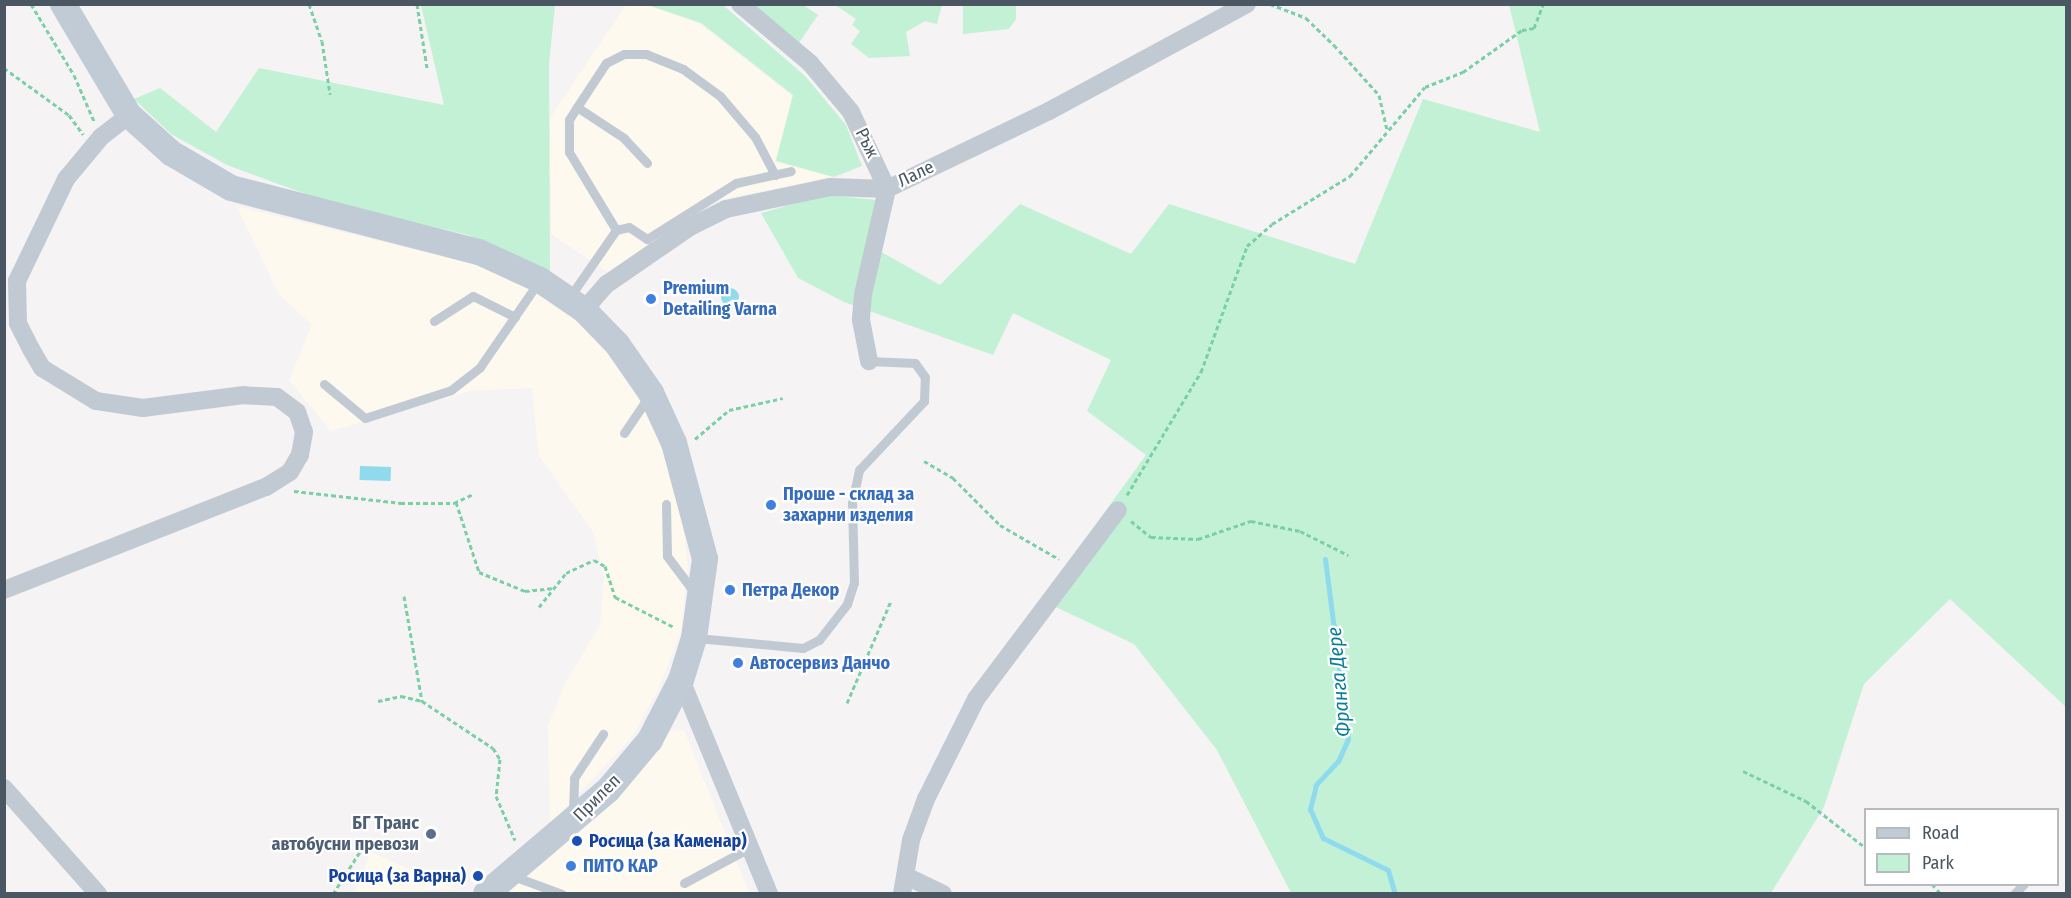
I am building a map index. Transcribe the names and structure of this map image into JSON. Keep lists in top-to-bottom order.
{
  "streets": {
    "street": ["Ръж", "Лале", "Прилеп"]
  },
  "crossings": [
    ["Ръж", "Лале"],
    ["Лале", "Прилеп"]
  ],
  "water": ["Франга Дере"],
  "places": [
    "Premium Detailing Varna",
    "Проше - склад за захарни изделия",
    "Петра Декор",
    "Автосервиз Данчо",
    "БГ Транс автобусни превози",
    "Росица (за Каменар)",
    "ПИТО КАР",
    "Росица (за Варна)"
  ],
  "legend": ["Road", "Park"]
}
